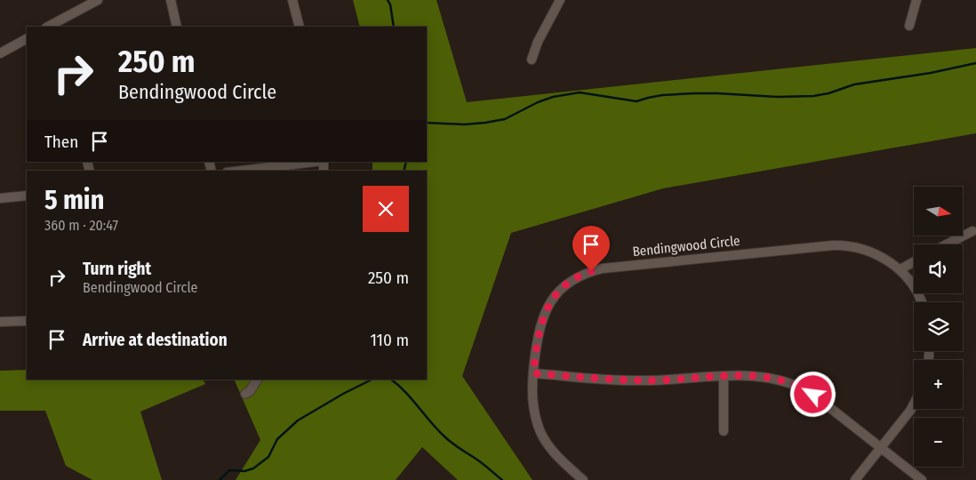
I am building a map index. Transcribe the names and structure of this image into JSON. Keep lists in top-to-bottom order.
{
  "streets": {
    "street": ["Bendingwood Circle"]
  },
  "north": "right",
  "page": {
    "turn": ["250 m", "Bendingwood Circle"],
    "then": "Then",
    "heading": ["5 min", "360 m · 20:47"],
    "map_buttons": ["+", "−"],
    "list": [
      {
        "name": "Turn right",
        "note": "Bendingwood Circle",
        "value": "250 m"
      },
      {
        "name": "Arrive at destination",
        "value": "110 m"
      }
    ]
  }
}
